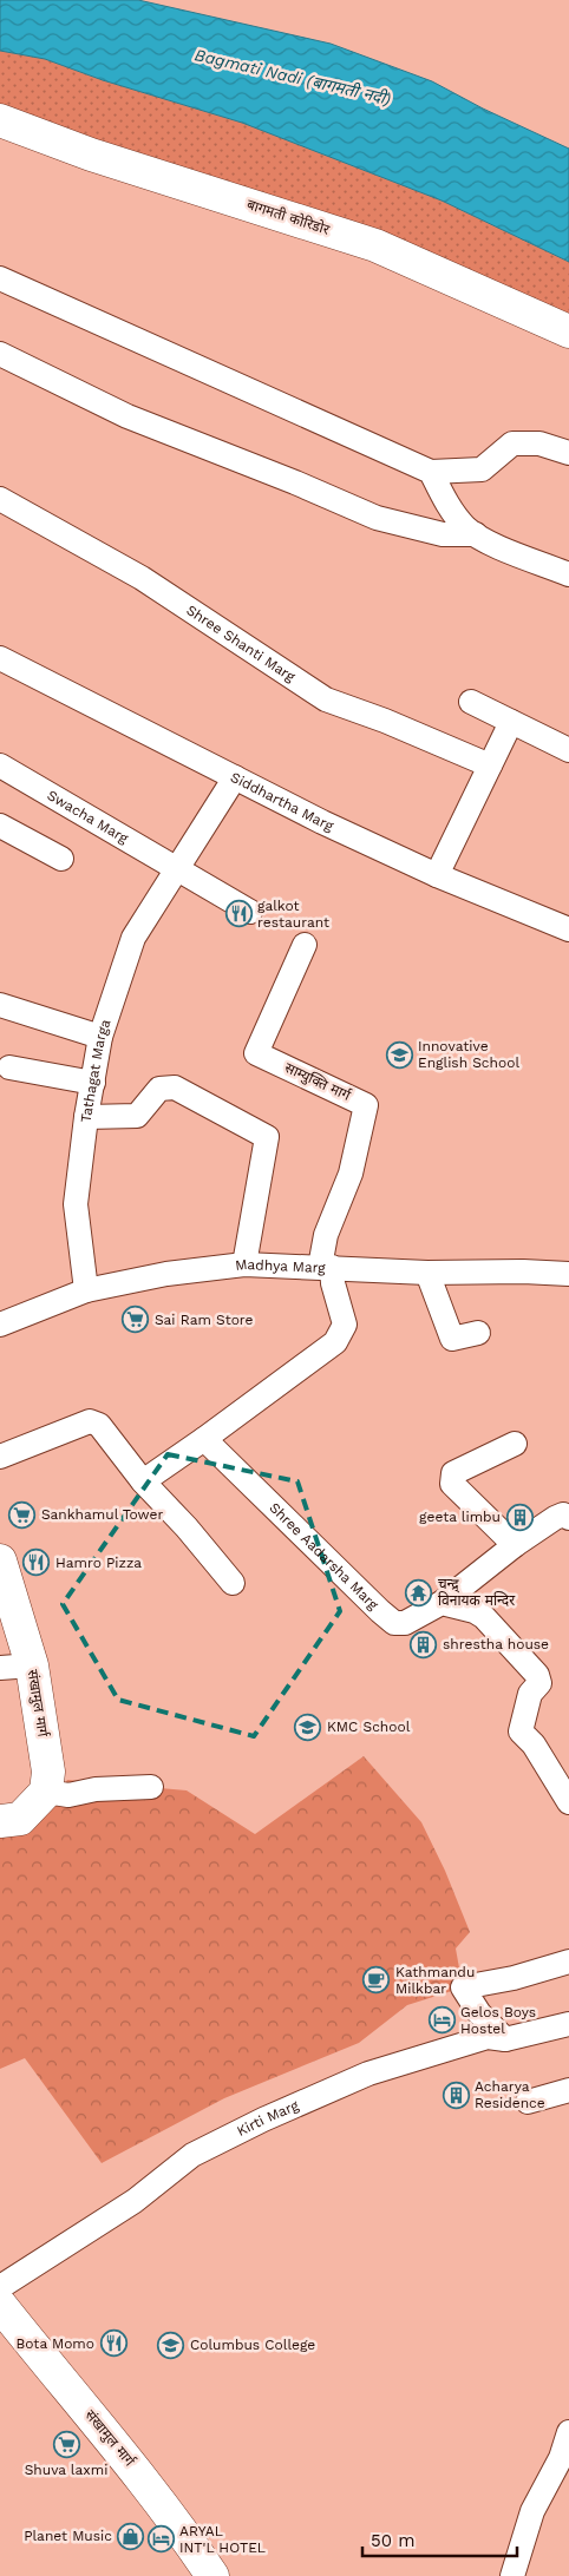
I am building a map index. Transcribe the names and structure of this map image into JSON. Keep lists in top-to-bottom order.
{
  "streets": {
    "main road": ["बागमती कोरिडोर", "संखामुल मार्ग"],
    "street": [
      "Shree Shanti Marg",
      "Siddhartha Marg",
      "Swacha Marg",
      "Tathagat Marga",
      "साम्युक्ति मार्ग",
      "Madhya Marg",
      "Shree Aadarsha Marg",
      "Kirti Marg"
    ]
  },
  "crossings": [
    ["Siddhartha Marg", "Tathagat Marga"],
    ["Swacha Marg", "Tathagat Marga"],
    ["Tathagat Marga", "Madhya Marg"],
    ["साम्युक्ति मार्ग", "Madhya Marg"]
  ],
  "water": ["Bagmati Nadi (बागमती नदी)"],
  "places": {
    "restaurant": ["galkot restaurant", "Hamro Pizza", "Bota Momo"],
    "school or university": ["Innovative English School", "KMC School", "Columbus College"],
    "supermarket": ["Sai Ram Store", "Sankhamul Tower", "Shuva laxmi"],
    "building": ["geeta limbu", "shrestha house", "Acharya Residence"],
    "temple": ["चन्द्र् विनायक मन्दिर"],
    "cafe": ["Kathmandu Milkbar"],
    "hotel": ["Gelos Boys Hostel", "ARYAL INT'L HOTEL"],
    "shop": ["Planet Music"]
  },
  "scale_bar": "50 m"
}
